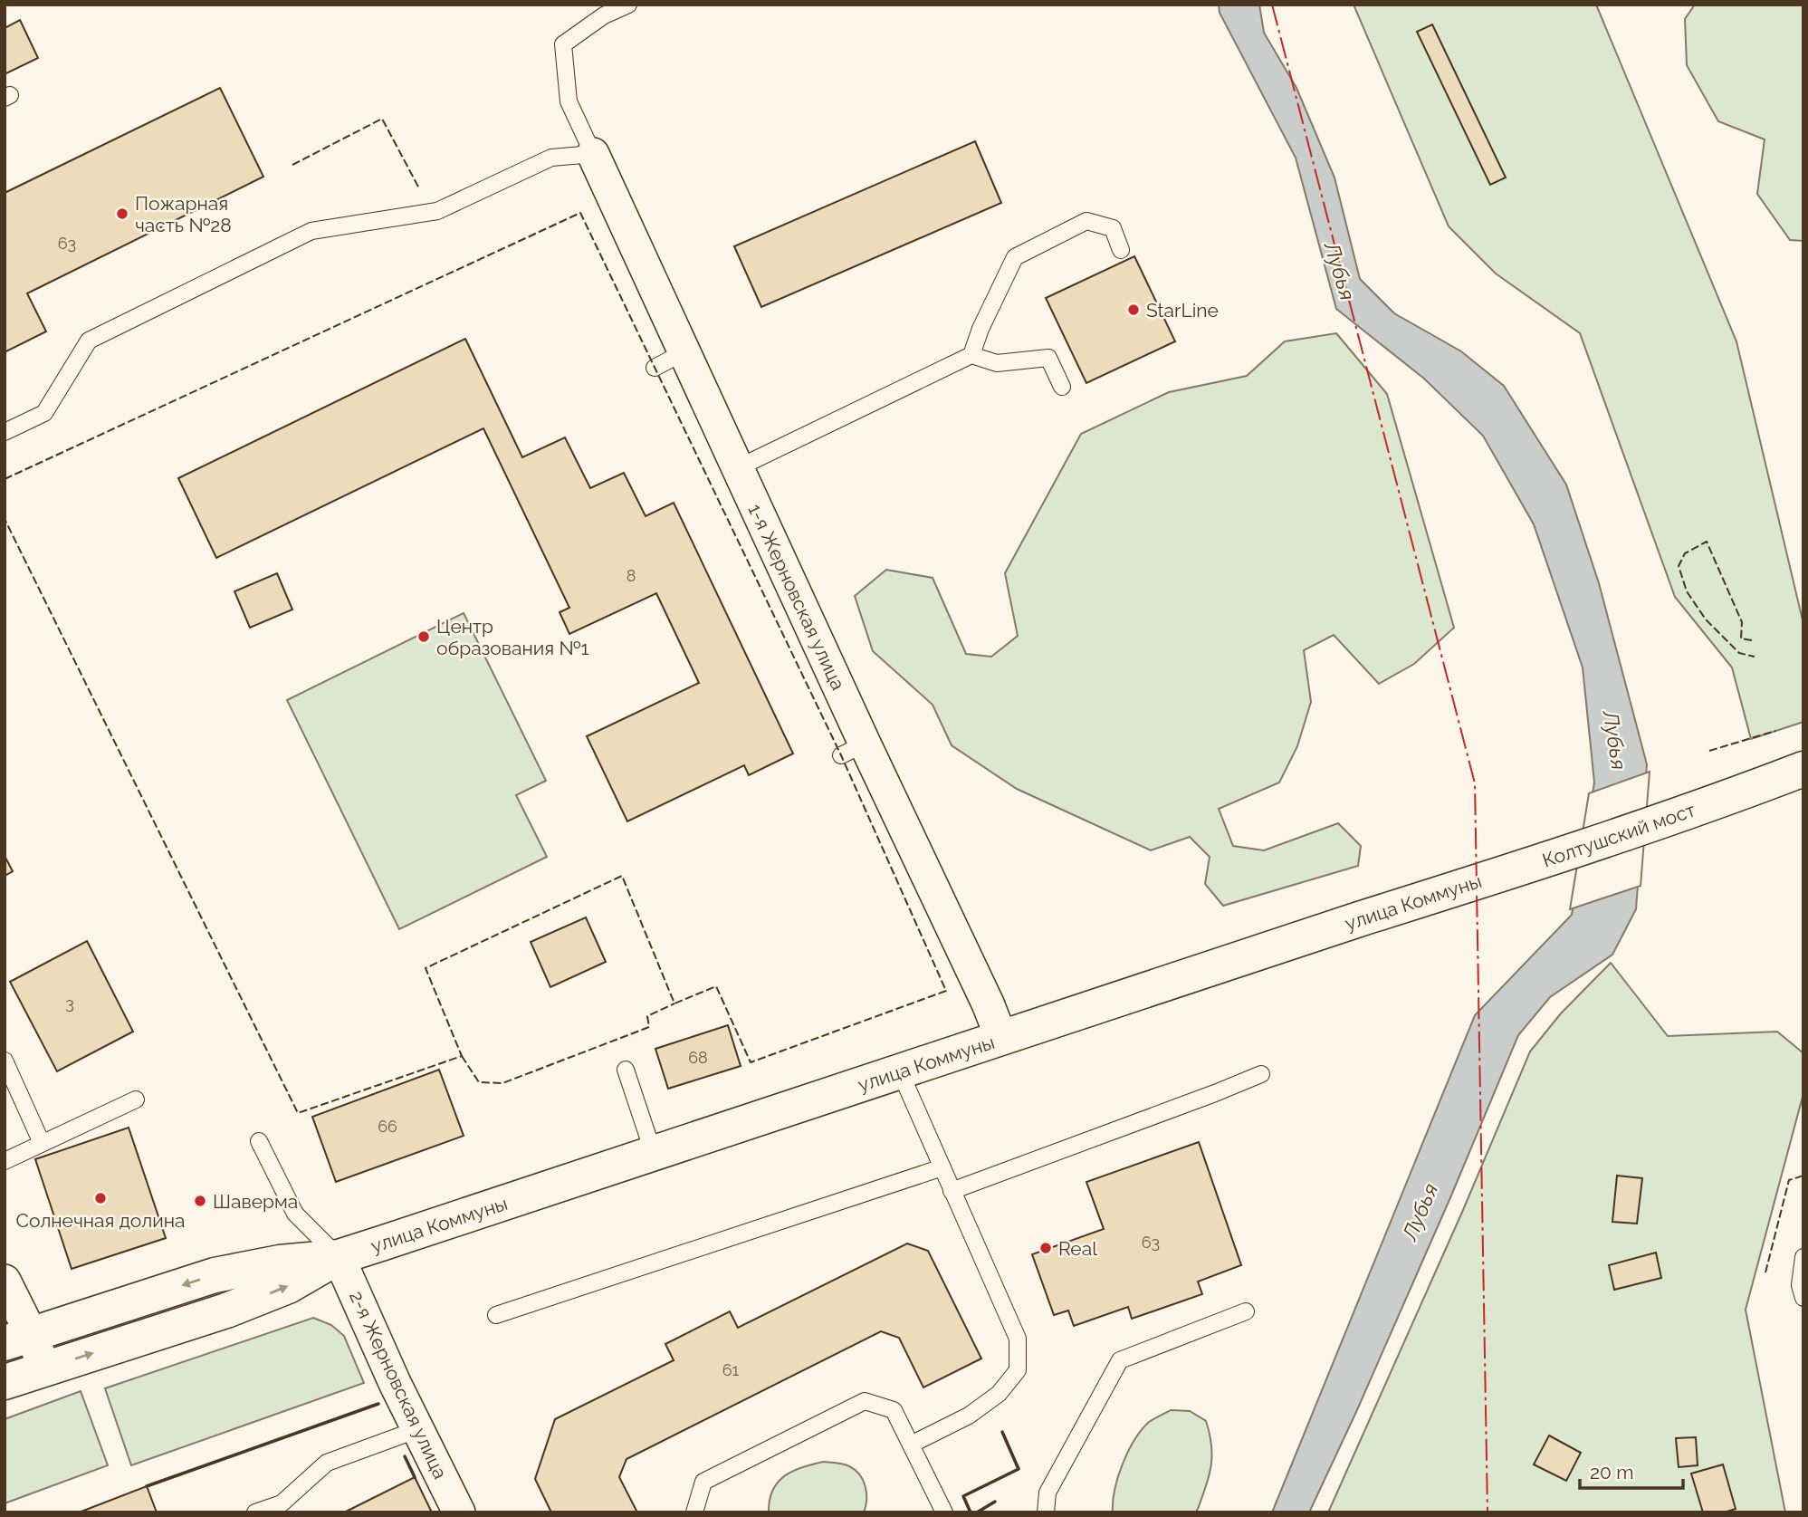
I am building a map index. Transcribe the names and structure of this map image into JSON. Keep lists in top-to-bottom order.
{
  "streets": {
    "main road": ["Колтушский мост", "улица Коммуны"],
    "street": ["1-я Жерновская улица", "2-я Жерновская улица"]
  },
  "crossings": [
    ["1-я Жерновская улица", "улица Коммуны"],
    ["Колтушский мост", "улица Коммуны"],
    ["улица Коммуны", "2-я Жерновская улица"]
  ],
  "water": ["Лубья"],
  "places": [
    "Пожарная часть №28",
    "StarLine",
    "Центр образования №1",
    "Солнечная долина",
    "Шаверма",
    "Real"
  ],
  "house_numbers": [
    "63",
    "8",
    "3",
    "68",
    "66",
    "63",
    "61"
  ],
  "scale_bar": "20 m"
}
